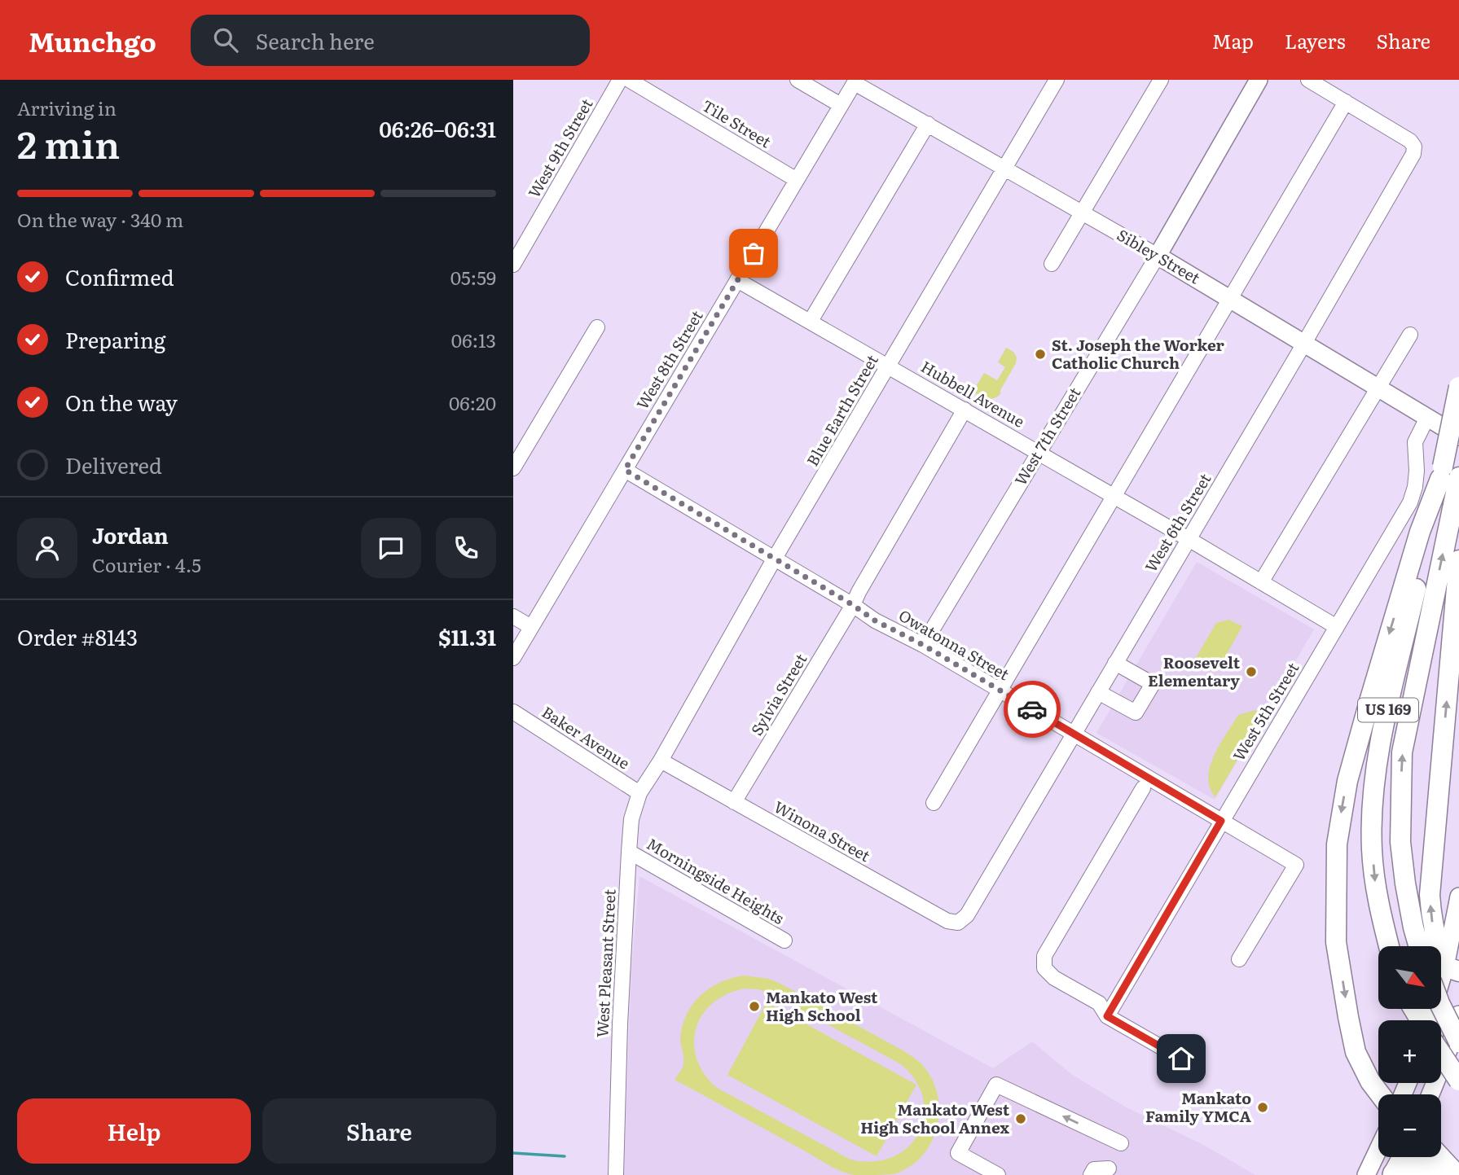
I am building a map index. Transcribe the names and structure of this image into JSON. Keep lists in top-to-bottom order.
{
  "streets": {
    "highway": ["US 169"],
    "main road": ["Sibley Street", "West 7th Street"],
    "street": [
      "Tile Street",
      "West 9th Street",
      "West 8th Street",
      "Hubbell Avenue",
      "Blue Earth Street",
      "West 6th Street",
      "Owatonna Street",
      "Sylvia Street",
      "West 5th Street",
      "Baker Avenue",
      "Winona Street",
      "Morningside Heights",
      "West Pleasant Street"
    ]
  },
  "crossings": [
    ["Tile Street", "West 8th Street"],
    ["Sibley Street", "West 8th Street"],
    ["Sibley Street", "Blue Earth Street"],
    ["Sibley Street", "West 7th Street"],
    ["Sibley Street", "West 6th Street"],
    ["Sibley Street", "West 5th Street"],
    ["West 8th Street", "Hubbell Avenue"],
    ["West 8th Street", "Owatonna Street"],
    ["Hubbell Avenue", "Blue Earth Street"],
    ["Hubbell Avenue", "West 7th Street"],
    ["Hubbell Avenue", "West 6th Street"],
    ["Hubbell Avenue", "Sylvia Street"],
    ["Hubbell Avenue", "West 5th Street"],
    ["Blue Earth Street", "Owatonna Street"],
    ["Blue Earth Street", "Winona Street"],
    ["Blue Earth Street", "West Pleasant Street"],
    ["West 7th Street", "Owatonna Street"],
    ["West 6th Street", "Owatonna Street"],
    ["West 6th Street", "Winona Street"],
    ["Owatonna Street", "Sylvia Street"],
    ["Owatonna Street", "West 5th Street"],
    ["Sylvia Street", "Winona Street"],
    ["Baker Avenue", "West Pleasant Street"],
    ["Winona Street", "West Pleasant Street"],
    ["Morningside Heights", "West Pleasant Street"]
  ],
  "places": [
    "St. Joseph the Worker Catholic Church",
    "Roosevelt Elementary",
    "Mankato West High School",
    "Mankato Family YMCA",
    "Mankato West High School Annex"
  ],
  "north": "bottom right",
  "page": {
    "header": "Munchgo",
    "search": "Search here",
    "nav": ["Map", "Layers", "Share"],
    "heading": ["2 min", "Arriving in", "06:26–06:31"],
    "panel": [
      "Jordan",
      "Courier · 4.5",
      "Order #8143",
      "$11.31"
    ],
    "bar": "On the way · 340 m",
    "list": [
      ["Confirmed", "05:59"],
      ["Preparing", "06:13"],
      ["On the way", "06:20"],
      "Delivered"
    ],
    "map_buttons": ["+", "−"],
    "buttons": ["Help", "Share"]
  }
}
